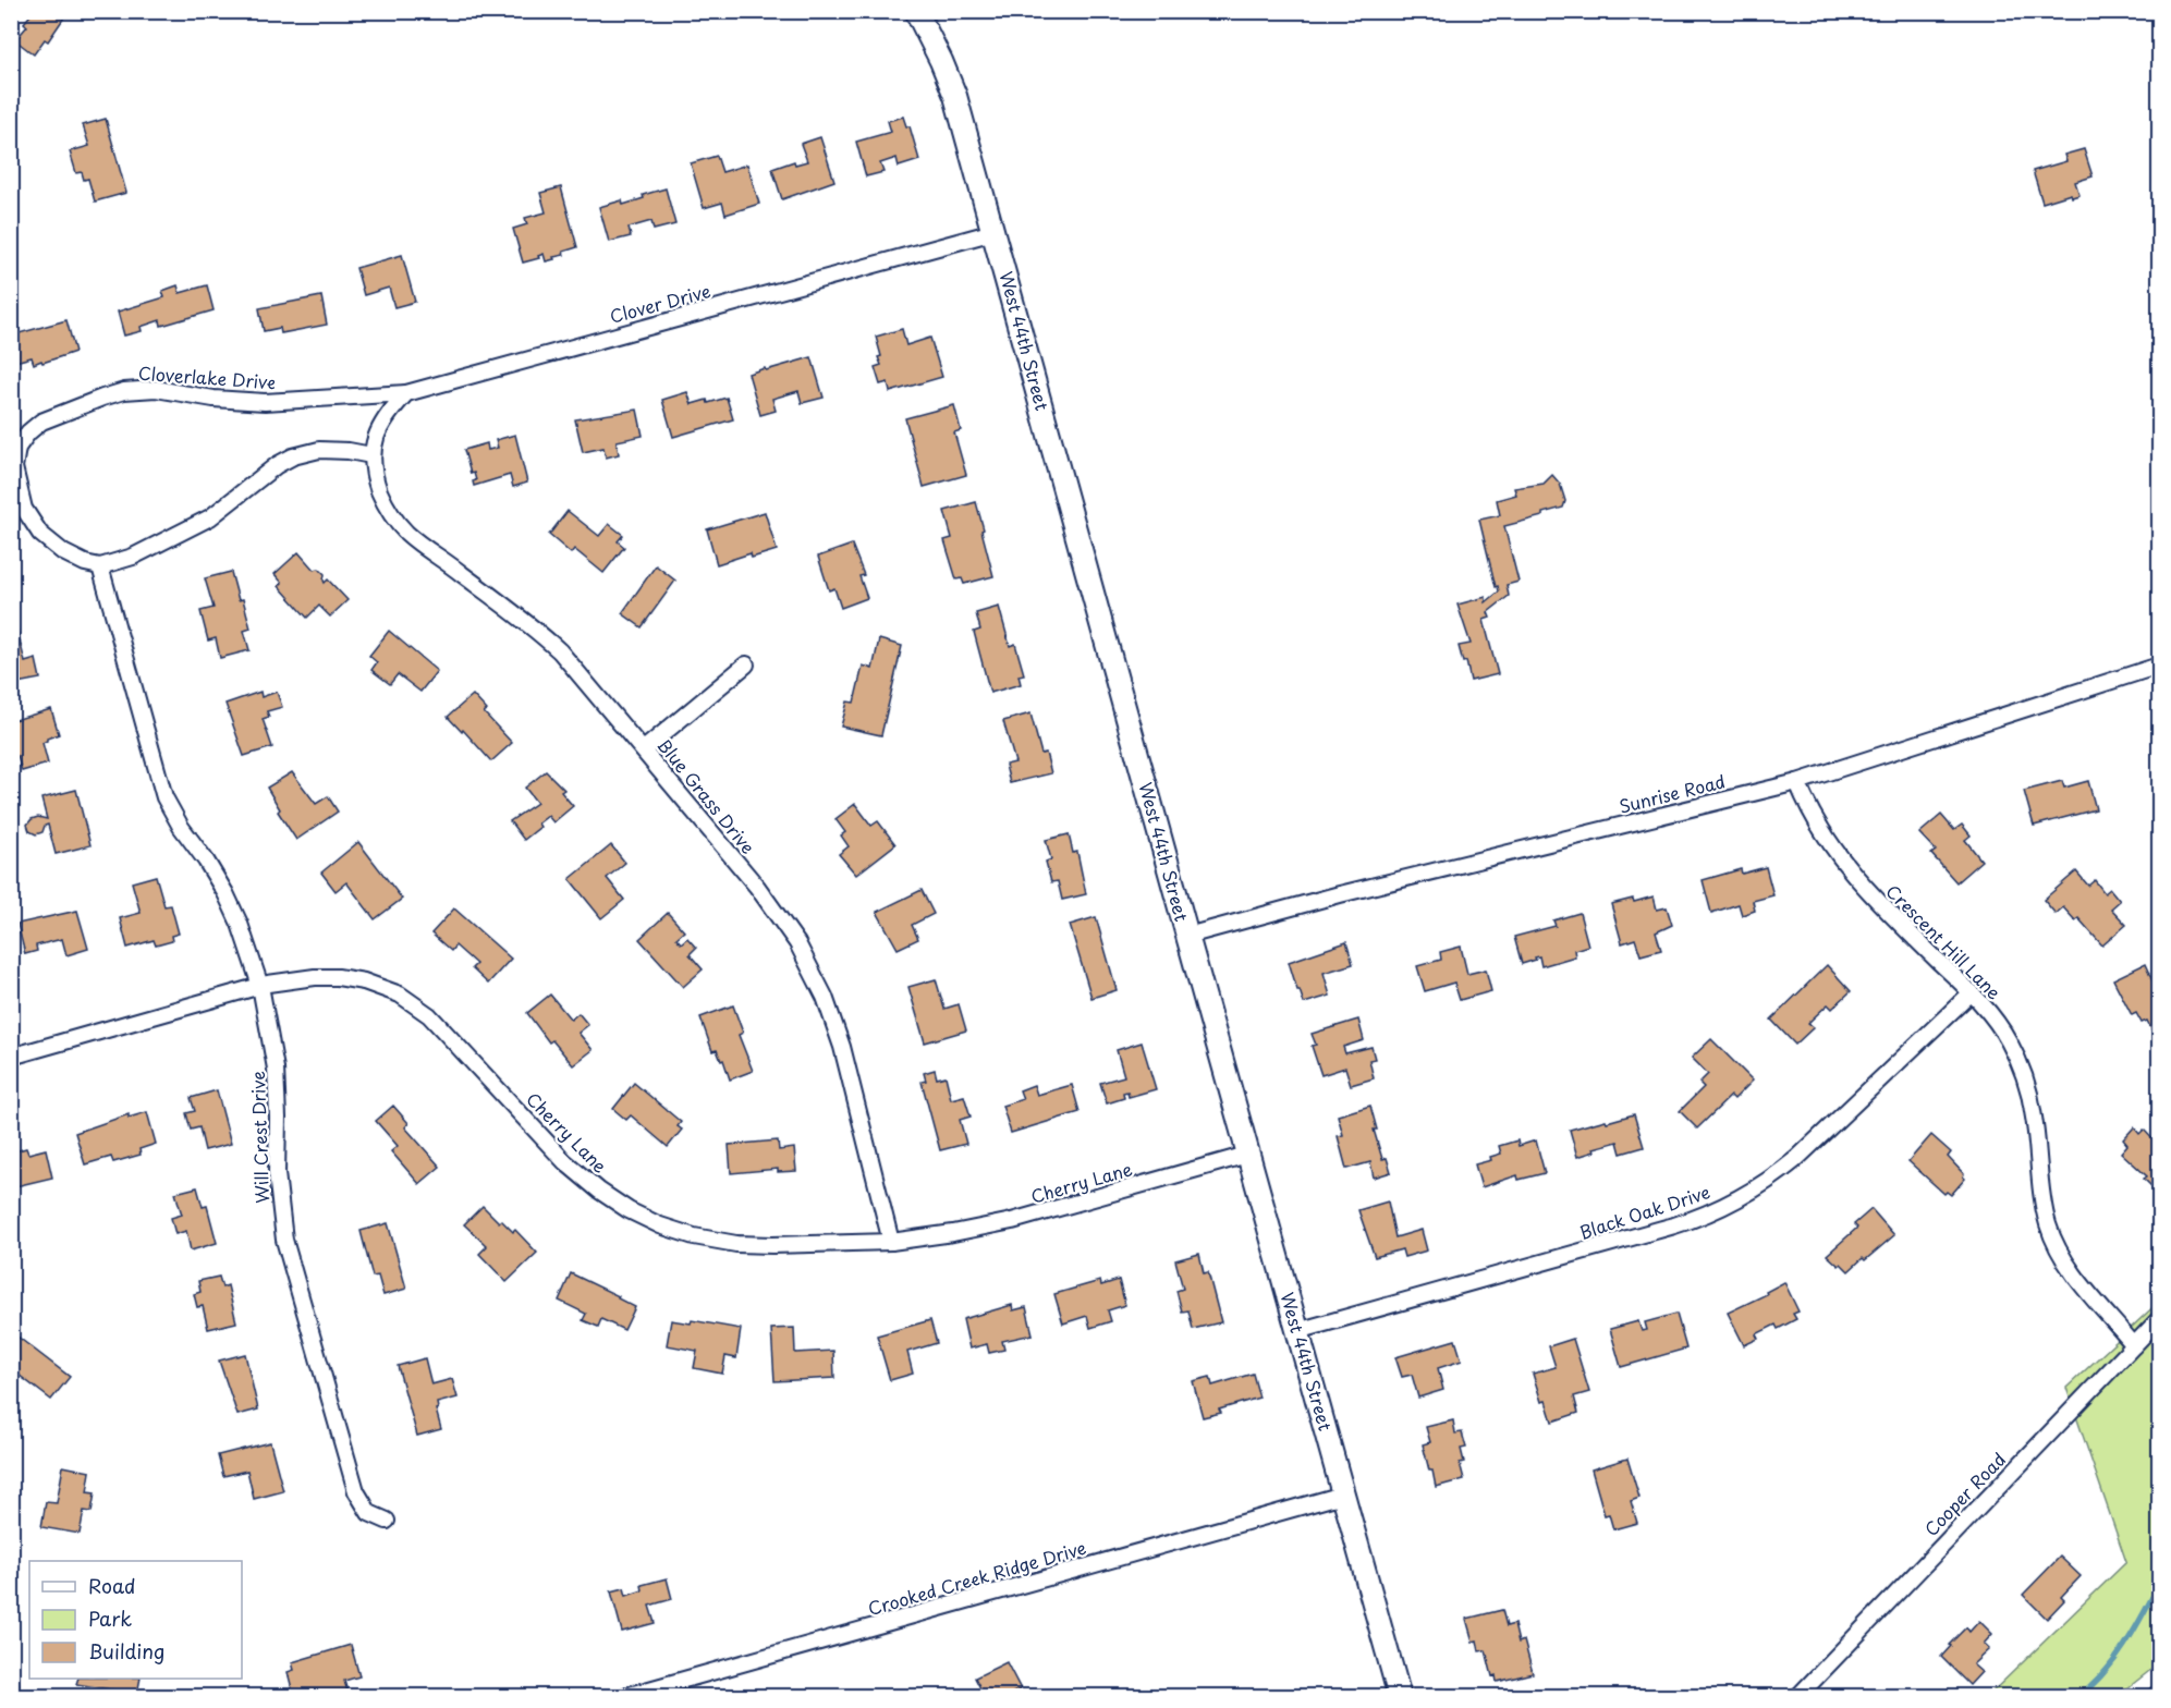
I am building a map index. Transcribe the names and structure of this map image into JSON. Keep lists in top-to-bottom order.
{
  "streets": {
    "street": [
      "Clover Drive",
      "West 44th Street",
      "Cloverlake Drive",
      "Sunrise Road",
      "Blue Grass Drive",
      "Crescent Hill Lane",
      "Cherry Lane",
      "Will Crest Drive",
      "Black Oak Drive",
      "Cooper Road",
      "Crooked Creek Ridge Drive"
    ]
  },
  "crossings": [
    ["Clover Drive", "West 44th Street"],
    ["Clover Drive", "Cloverlake Drive"],
    ["West 44th Street", "Sunrise Road"],
    ["West 44th Street", "Cherry Lane"],
    ["West 44th Street", "Black Oak Drive"],
    ["West 44th Street", "Crooked Creek Ridge Drive"],
    ["Cloverlake Drive", "Will Crest Drive"],
    ["Sunrise Road", "Crescent Hill Lane"],
    ["Blue Grass Drive", "Cherry Lane"],
    ["Crescent Hill Lane", "Black Oak Drive"],
    ["Crescent Hill Lane", "Cooper Road"],
    ["Cherry Lane", "Will Crest Drive"]
  ],
  "legend": ["Road", "Park", "Building"]
}
